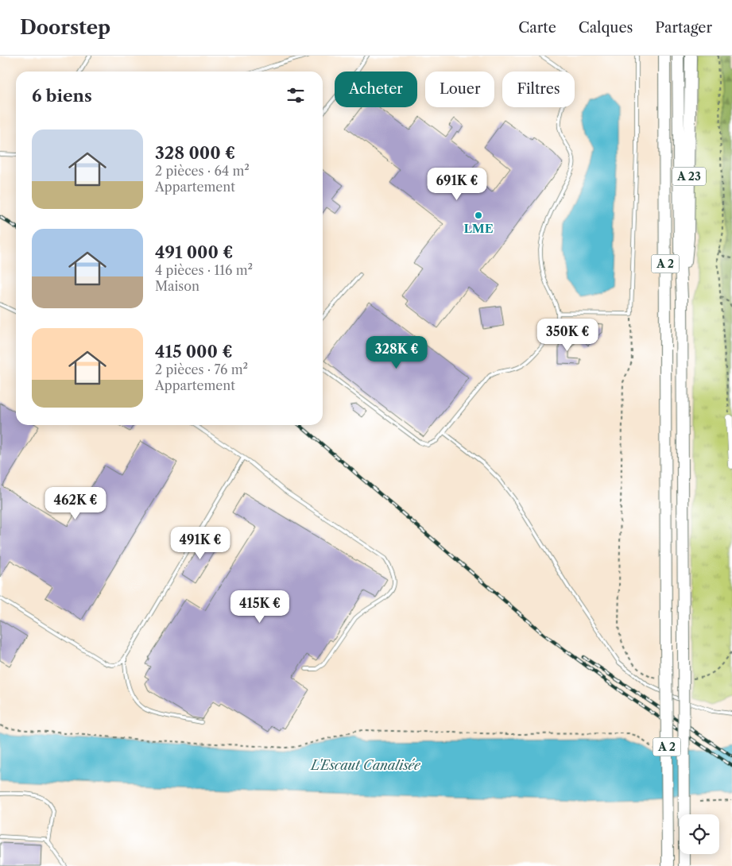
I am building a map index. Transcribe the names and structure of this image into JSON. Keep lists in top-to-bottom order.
{
  "streets": {
    "highway": ["A 23", "A 2"]
  },
  "crossings": [
    ["A 23", "A 2"]
  ],
  "water": ["L'Escaut Canalisée"],
  "places": ["LME"],
  "page": {
    "header": "Doorstep",
    "nav": ["Carte", "Calques", "Partager"],
    "chip": ["Acheter", "Louer", "Filtres"],
    "heading": "6 biens",
    "list": [
      {
        "name": "328 000 €",
        "note": "2 pièces · 64 m² · Appartement"
      },
      {
        "name": "491 000 €",
        "note": "4 pièces · 116 m² · Maison"
      },
      {
        "name": "415 000 €",
        "note": "2 pièces · 76 m² · Appartement"
      }
    ],
    "price": [
      "691K €",
      "350K €",
      "328K €",
      "462K €",
      "491K €",
      "415K €"
    ]
  }
}
